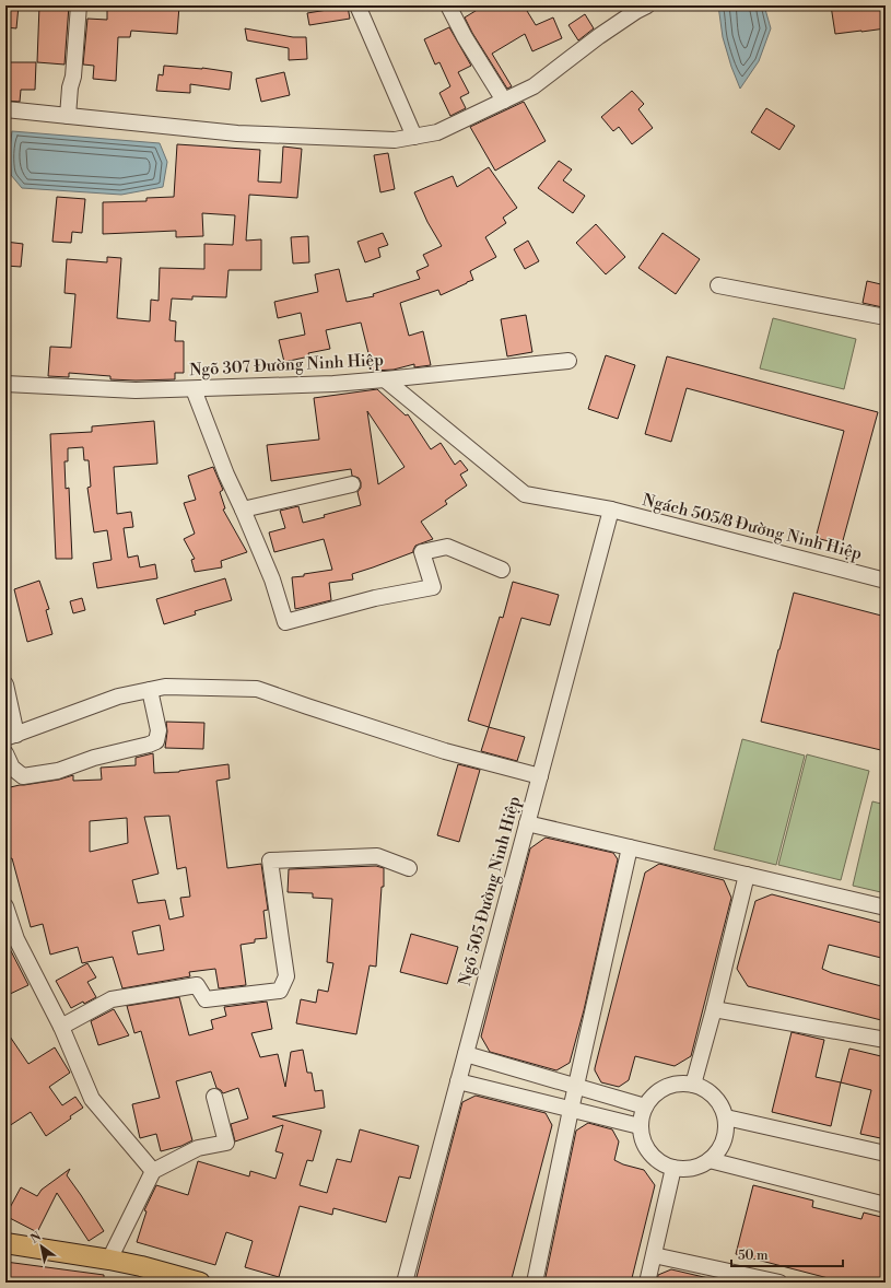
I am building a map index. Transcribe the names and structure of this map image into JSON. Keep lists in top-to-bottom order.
{
  "streets": {
    "street": ["Ngõ 307 Đường Ninh Hiệp", "Ngách 505/8 Đường Ninh Hiệp", "Ngõ 505 Đường Ninh Hiệp"]
  },
  "crossings": [
    ["Ngõ 307 Đường Ninh Hiệp", "Ngách 505/8 Đường Ninh Hiệp"],
    ["Ngách 505/8 Đường Ninh Hiệp", "Ngõ 505 Đường Ninh Hiệp"]
  ],
  "scale_bar": "50 m",
  "north": "top left"
}
